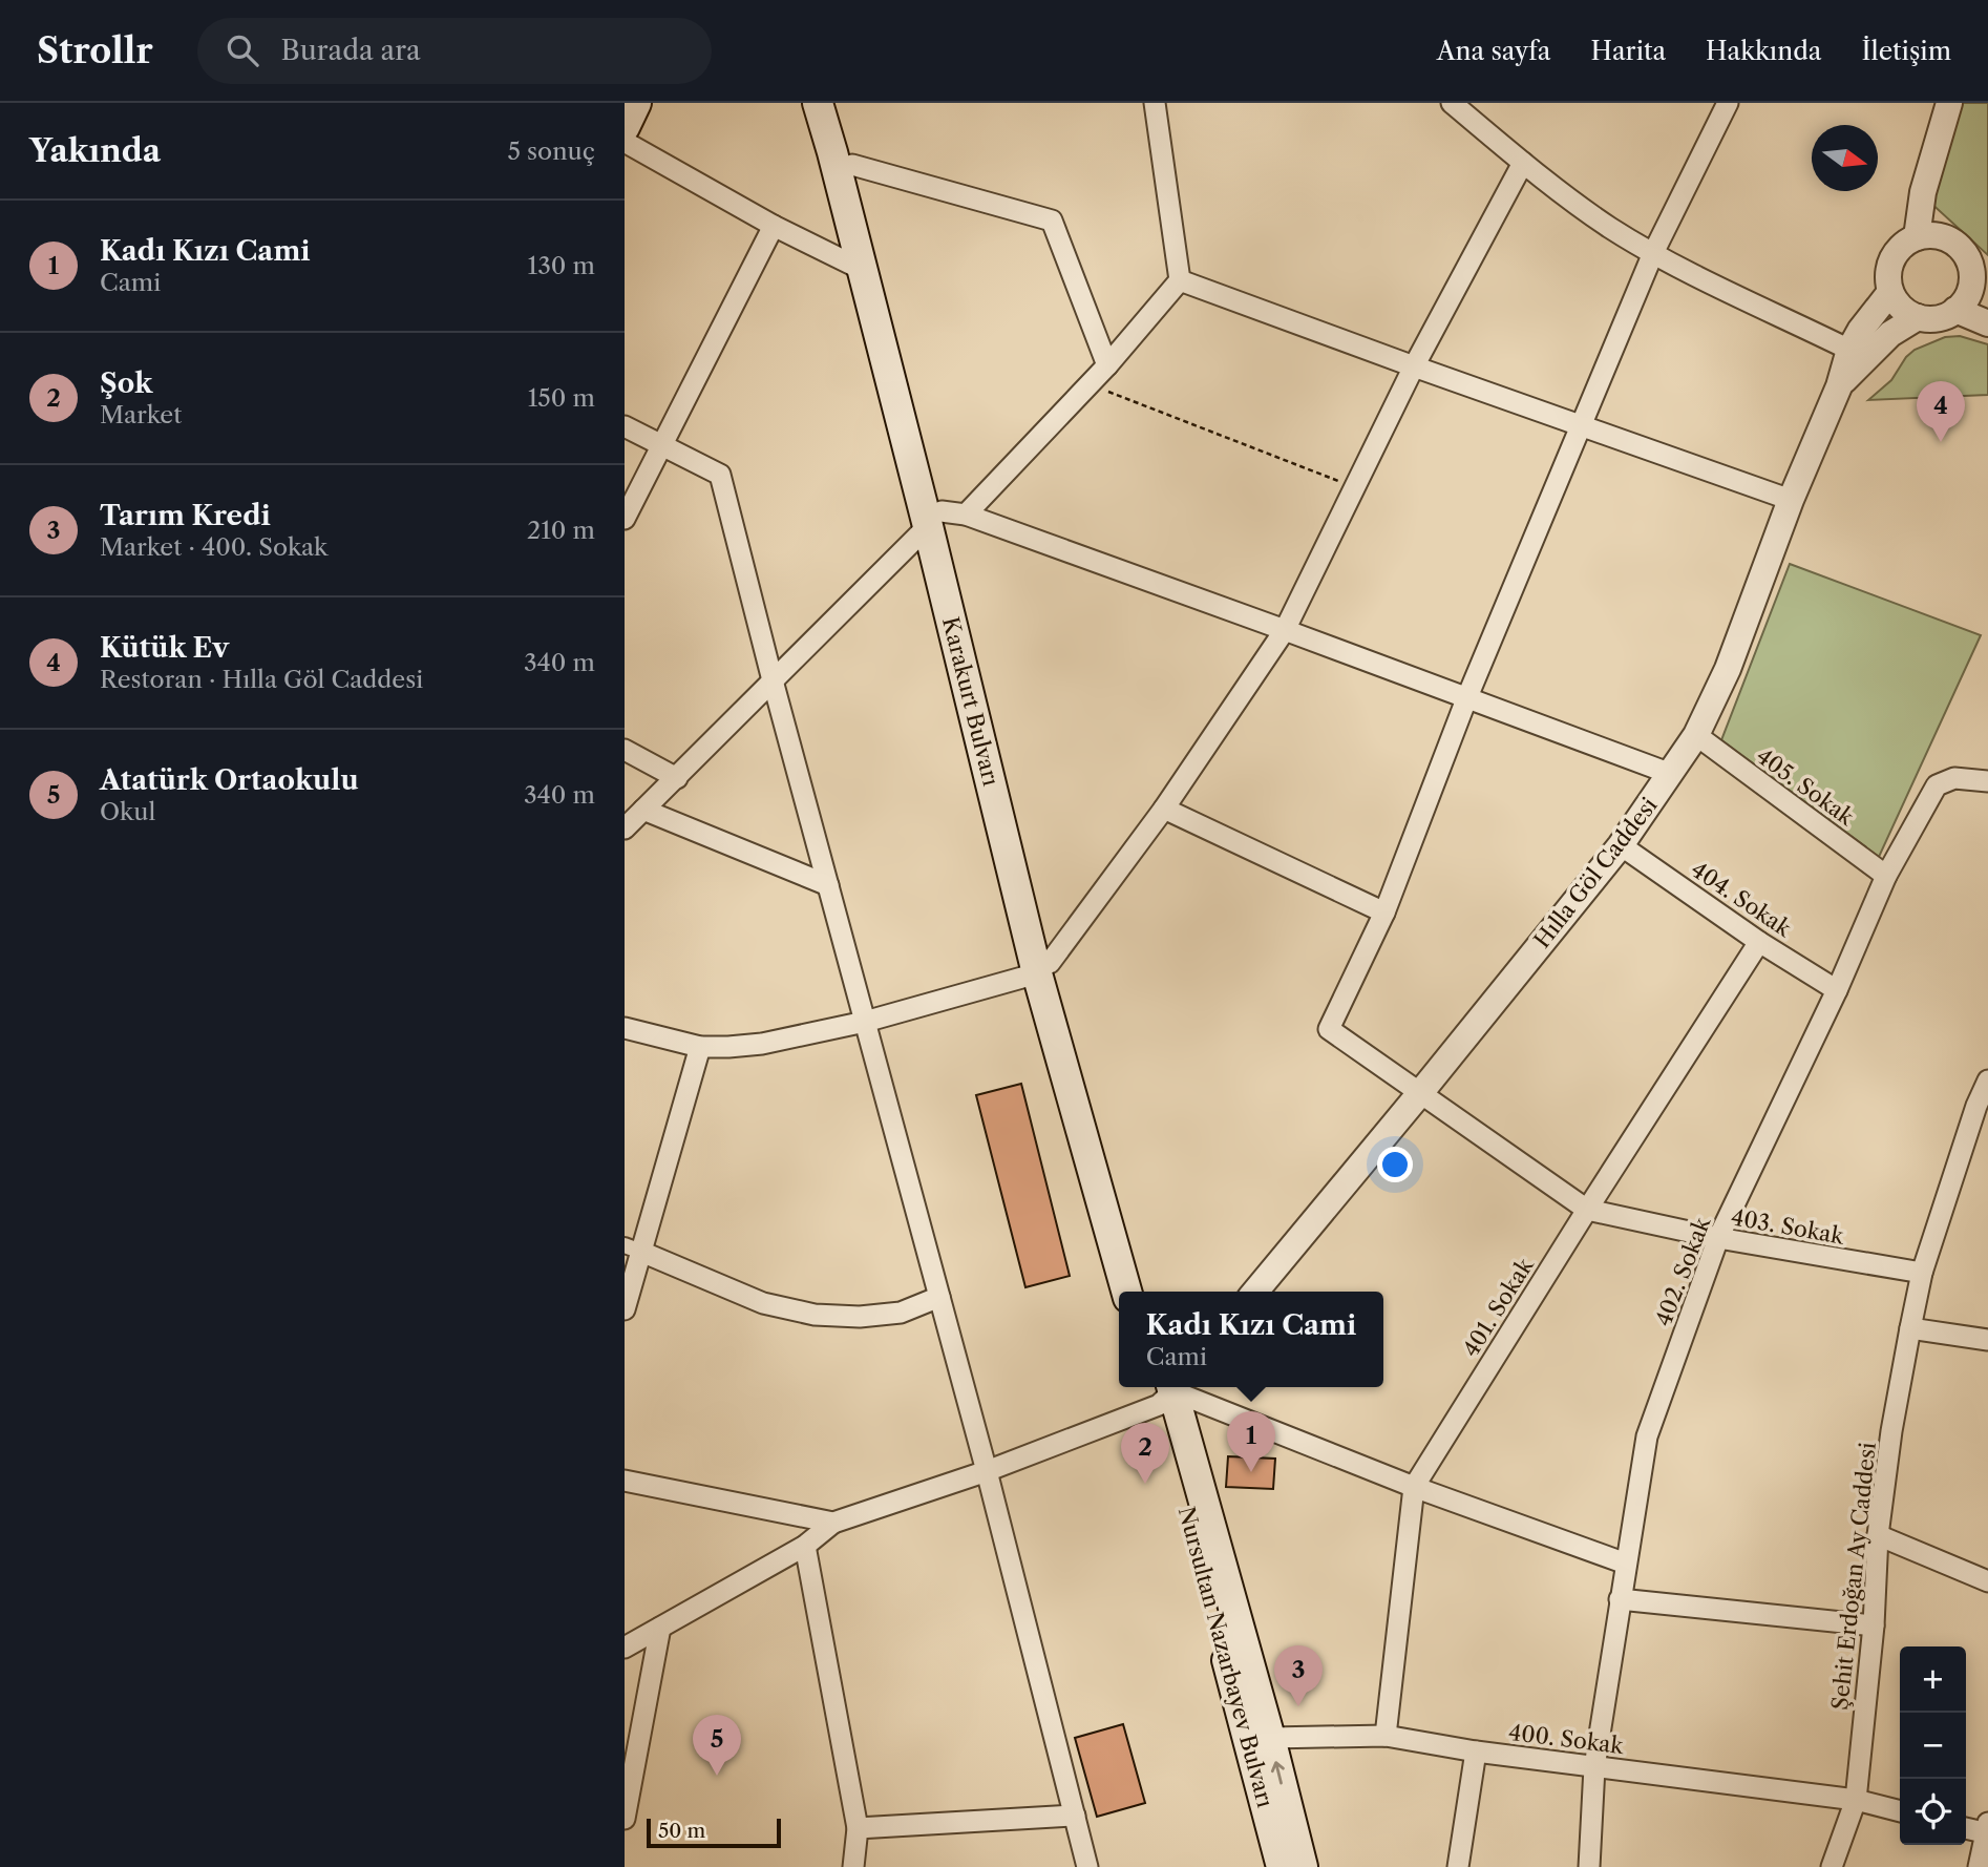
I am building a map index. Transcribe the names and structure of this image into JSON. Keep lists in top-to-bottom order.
{
  "streets": {
    "main road": ["Karakurt Bulvarı", "Nursultan Nazarbayev Bulvarı"],
    "street": [
      "405. Sokak",
      "Hılla Göl Caddesi",
      "404. Sokak",
      "403. Sokak",
      "402. Sokak",
      "401. Sokak",
      "Şehit Erdoğan Ay Caddesi",
      "400. Sokak"
    ]
  },
  "crossings": [
    ["405. Sokak", "Hılla Göl Caddesi"],
    ["405. Sokak", "402. Sokak"],
    ["Hılla Göl Caddesi", "404. Sokak"],
    ["Hılla Göl Caddesi", "403. Sokak"],
    ["404. Sokak", "402. Sokak"],
    ["404. Sokak", "401. Sokak"],
    ["403. Sokak", "402. Sokak"],
    ["403. Sokak", "401. Sokak"],
    ["403. Sokak", "Şehit Erdoğan Ay Caddesi"],
    ["402. Sokak", "400. Sokak"],
    ["401. Sokak", "400. Sokak"],
    ["Şehit Erdoğan Ay Caddesi", "400. Sokak"],
    ["Nursultan Nazarbayev Bulvarı", "400. Sokak"]
  ],
  "scale_bar": "50 m",
  "north": "right",
  "page": {
    "header": "Strollr",
    "search": "Burada ara",
    "nav": [
      "Ana sayfa",
      "Harita",
      "Hakkında",
      "İletişim"
    ],
    "heading": ["Yakında", "5 sonuç"],
    "list": [
      {
        "mark": "1",
        "name": "Kadı Kızı Cami",
        "note": "Cami",
        "value": "130 m"
      },
      {
        "mark": "2",
        "name": "Şok",
        "note": "Market",
        "value": "150 m"
      },
      {
        "mark": "3",
        "name": "Tarım Kredi",
        "note": "Market · 400. Sokak",
        "value": "210 m"
      },
      {
        "mark": "4",
        "name": "Kütük Ev",
        "note": "Restoran · Hılla Göl Caddesi",
        "value": "340 m"
      },
      {
        "mark": "5",
        "name": "Atatürk Ortaokulu",
        "note": "Okul",
        "value": "340 m"
      }
    ],
    "pins": [
      "4",
      "1",
      "2",
      "3",
      "5"
    ],
    "popup": ["Kadı Kızı Cami", "Cami"],
    "map_buttons": ["+", "−"],
    "scale": "50 m"
  }
}
